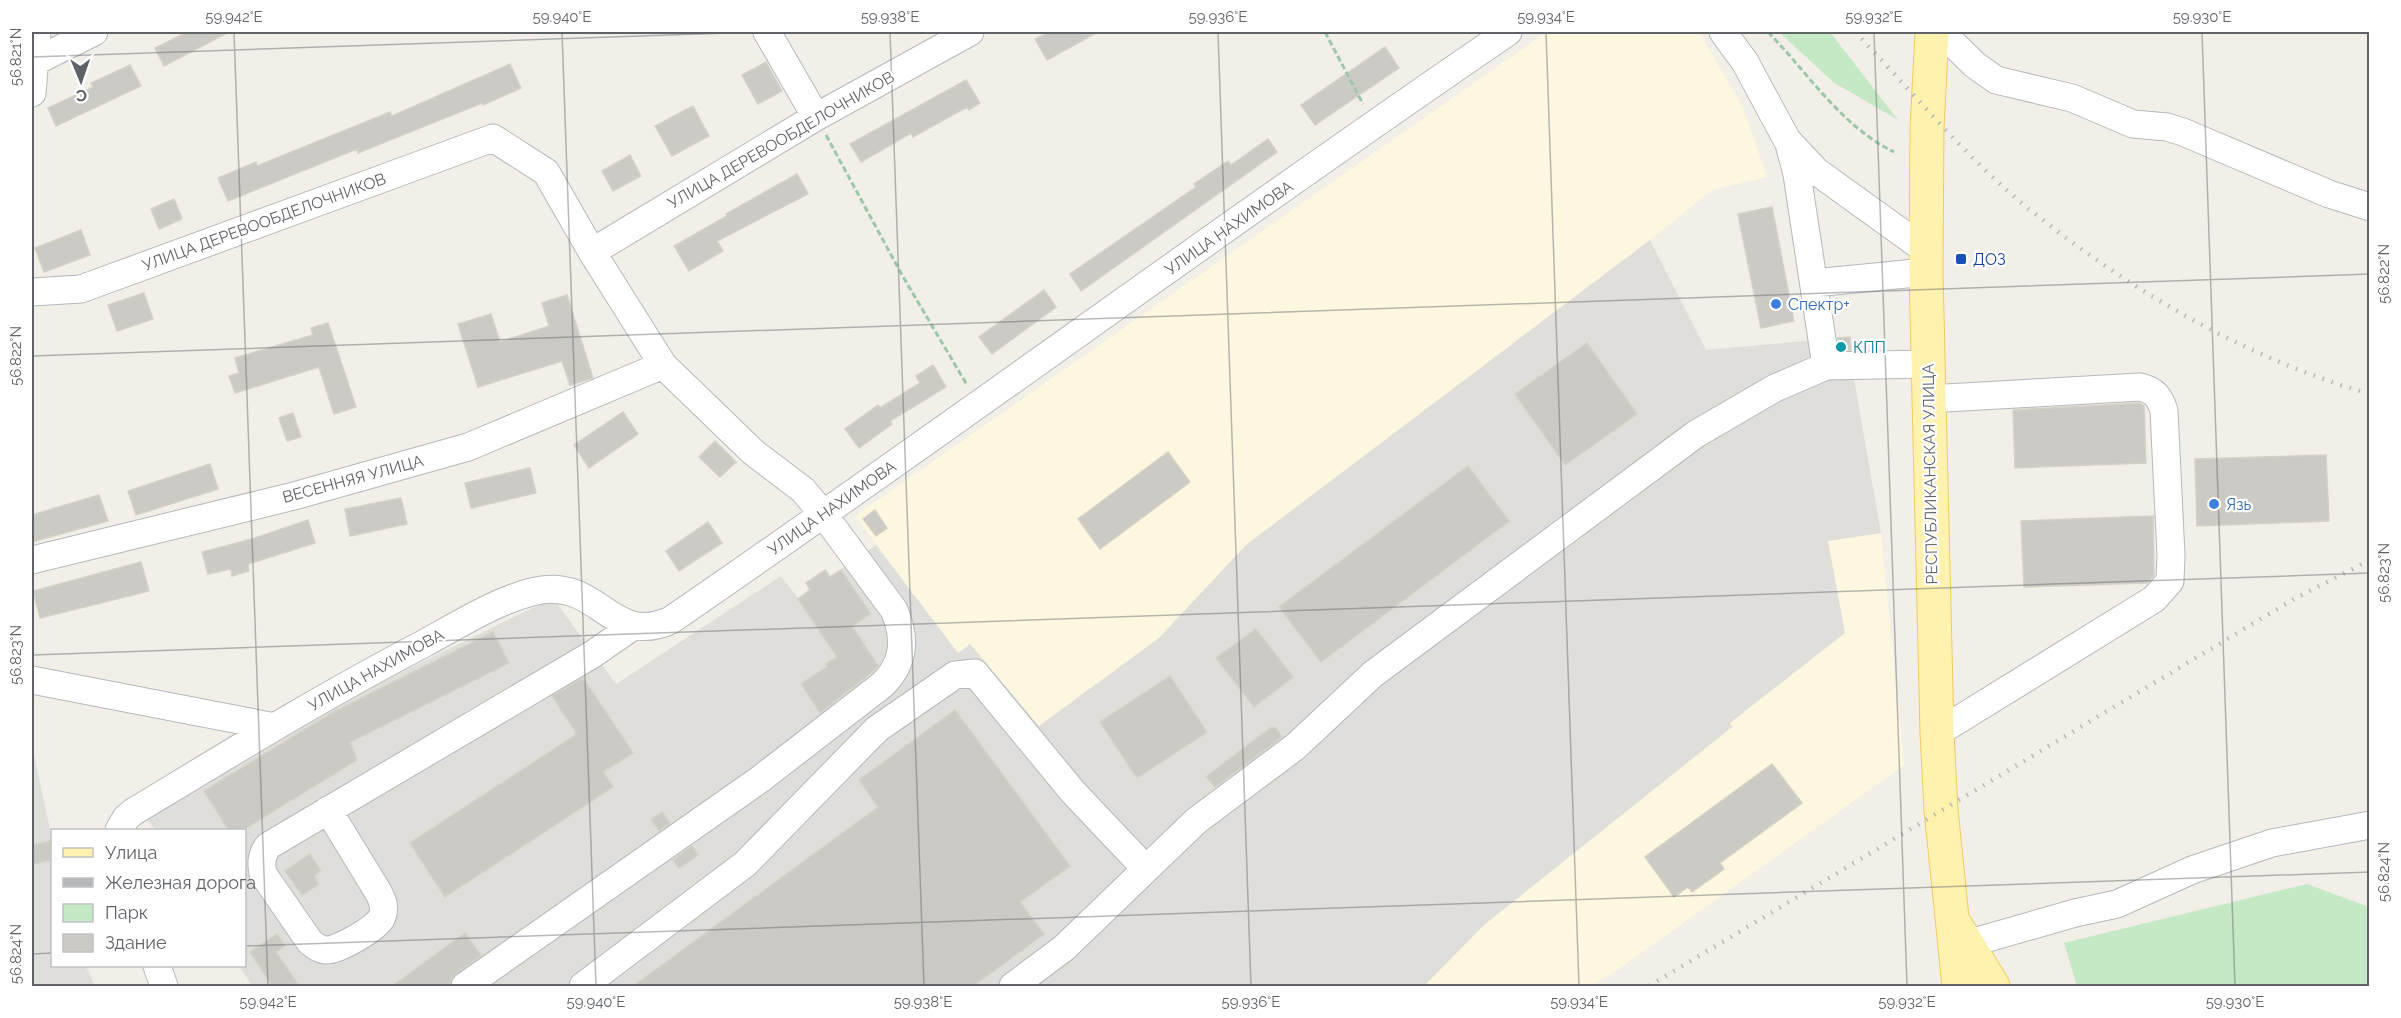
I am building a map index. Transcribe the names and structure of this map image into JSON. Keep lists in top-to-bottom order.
{
  "streets": {
    "main road": ["РЕСПУБЛИКАНСКАЯ УЛИЦА"],
    "street": ["УЛИЦА ДЕРЕВООБДЕЛОЧНИКОВ", "УЛИЦА НАХИМОВА", "ВЕСЕННЯЯ УЛИЦА"]
  },
  "places": {
    "transit": ["ДОЗ"],
    "other": ["Спектр+", "КПП", "Язь"]
  },
  "legend": [
    "Улица",
    "Железная дорога",
    "Парк",
    "Здание"
  ],
  "north": "bottom",
  "coordinates": [
    "59.942°E",
    "59.940°E",
    "59.938°E",
    "59.936°E",
    "59.934°E",
    "59.932°E",
    "59.930°E",
    "56.821°N",
    "56.822°N",
    "56.823°N",
    "56.824°N"
  ]
}
